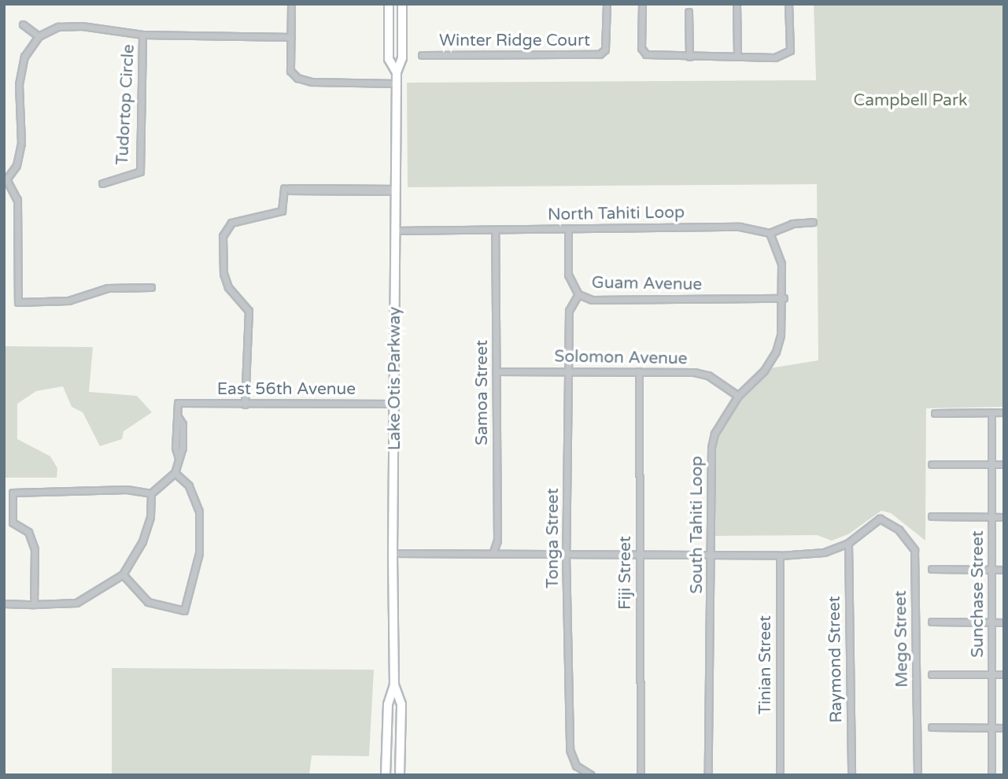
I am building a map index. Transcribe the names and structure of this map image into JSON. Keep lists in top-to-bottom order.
{
  "streets": {
    "main road": ["Lake Otis Parkway"],
    "street": [
      "Winter Ridge Court",
      "Tudortop Circle",
      "North Tahiti Loop",
      "Guam Avenue",
      "Solomon Avenue",
      "East 56th Avenue",
      "Samoa Street",
      "South Tahiti Loop",
      "Tonga Street",
      "Fiji Street",
      "Sunchase Street",
      "Mego Street",
      "Raymond Street",
      "Tinian Street"
    ]
  },
  "crossings": [
    ["North Tahiti Loop", "Guam Avenue"],
    ["North Tahiti Loop", "Lake Otis Parkway"],
    ["North Tahiti Loop", "Samoa Street"],
    ["Guam Avenue", "South Tahiti Loop"],
    ["Guam Avenue", "Tonga Street"],
    ["Solomon Avenue", "Samoa Street"],
    ["Solomon Avenue", "South Tahiti Loop"],
    ["Solomon Avenue", "Tonga Street"],
    ["Solomon Avenue", "Fiji Street"],
    ["Lake Otis Parkway", "East 56th Avenue"],
    ["Mego Street", "Raymond Street"]
  ],
  "parks": ["Campbell Park"]
}
